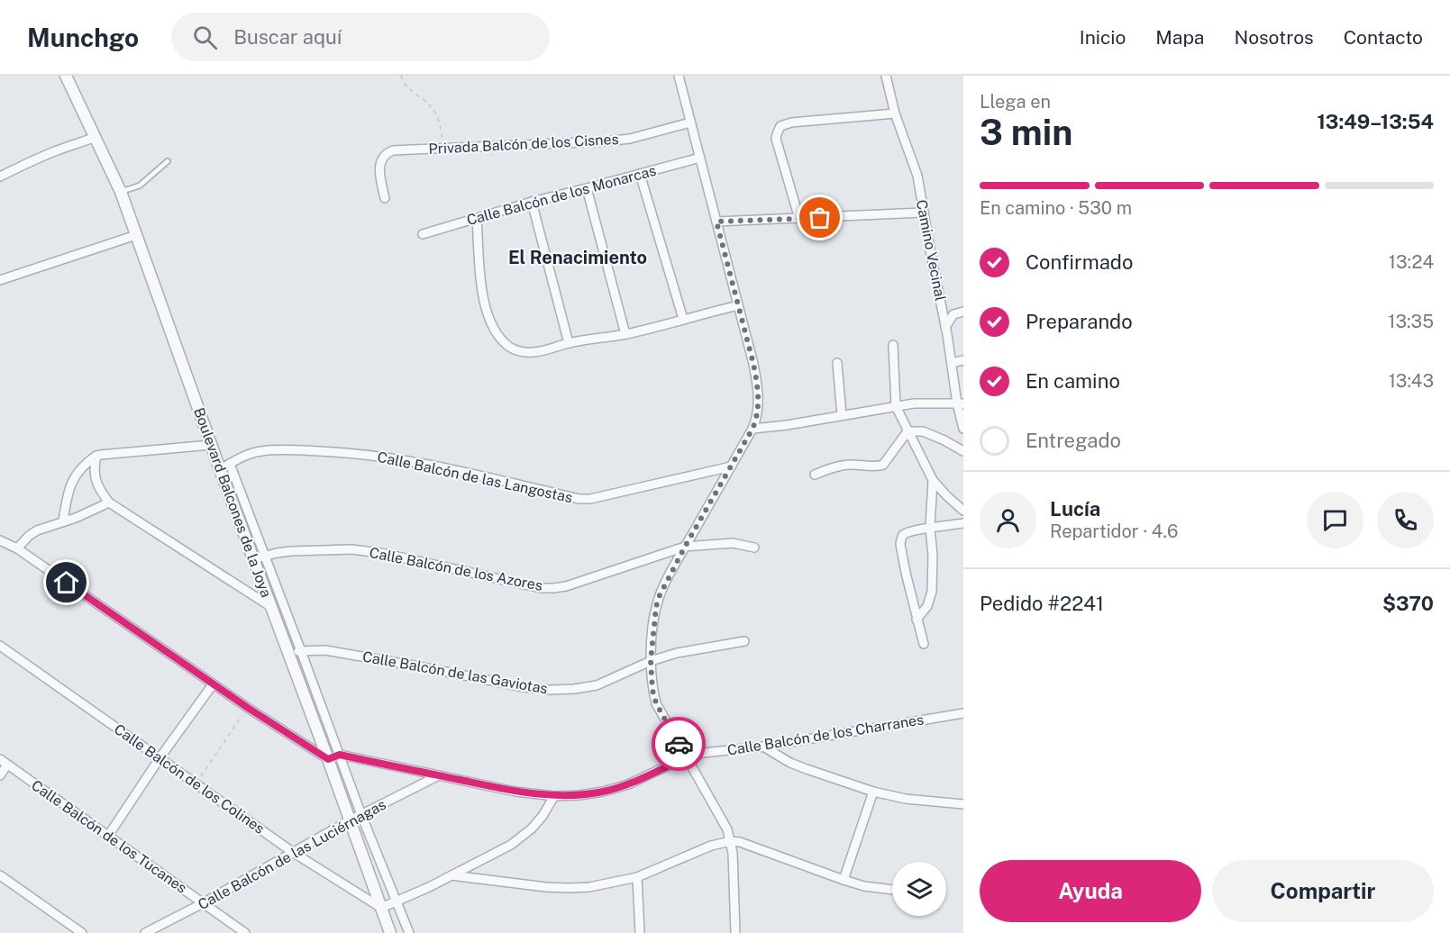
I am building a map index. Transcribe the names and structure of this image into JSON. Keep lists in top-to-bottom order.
{
  "streets": {
    "street": [
      "Privada Balcón de los Cisnes",
      "Calle Balcón de los Monarcas",
      "Camino Vecinal",
      "Calle Balcón de las Langostas",
      "Boulevard Balcones de la Joya",
      "Calle Balcón de los Azores",
      "Calle Balcón de las Gaviotas",
      "Calle Balcón de los Charranes",
      "Calle Balcón de los Colines",
      "Calle Balcón de los Tucanes",
      "Calle Balcón de las Luciérnagas"
    ]
  },
  "crossings": [
    ["Calle Balcón de las Langostas", "Boulevard Balcones de la Joya"],
    ["Boulevard Balcones de la Joya", "Calle Balcón de los Azores"],
    ["Boulevard Balcones de la Joya", "Calle Balcón de las Gaviotas"],
    ["Boulevard Balcones de la Joya", "Calle Balcón de los Charranes"],
    ["Boulevard Balcones de la Joya", "Calle Balcón de los Colines"],
    ["Boulevard Balcones de la Joya", "Calle Balcón de las Luciérnagas"],
    ["Calle Balcón de los Charranes", "Calle Balcón de las Luciérnagas"],
    ["Calle Balcón de los Colines", "Calle Balcón de las Luciérnagas"],
    ["Calle Balcón de los Tucanes", "Calle Balcón de las Luciérnagas"]
  ],
  "districts": ["El Renacimiento"],
  "page": {
    "header": "Munchgo",
    "search": "Buscar aquí",
    "nav": [
      "Inicio",
      "Mapa",
      "Nosotros",
      "Contacto"
    ],
    "heading": ["3 min", "Llega en", "13:49–13:54"],
    "panel": [
      "Lucía",
      "Repartidor · 4.6",
      "Pedido #2241",
      "$370"
    ],
    "bar": "En camino · 530 m",
    "list": [
      ["Confirmado", "13:24"],
      ["Preparando", "13:35"],
      ["En camino", "13:43"],
      "Entregado"
    ],
    "buttons": ["Ayuda", "Compartir"]
  }
}
